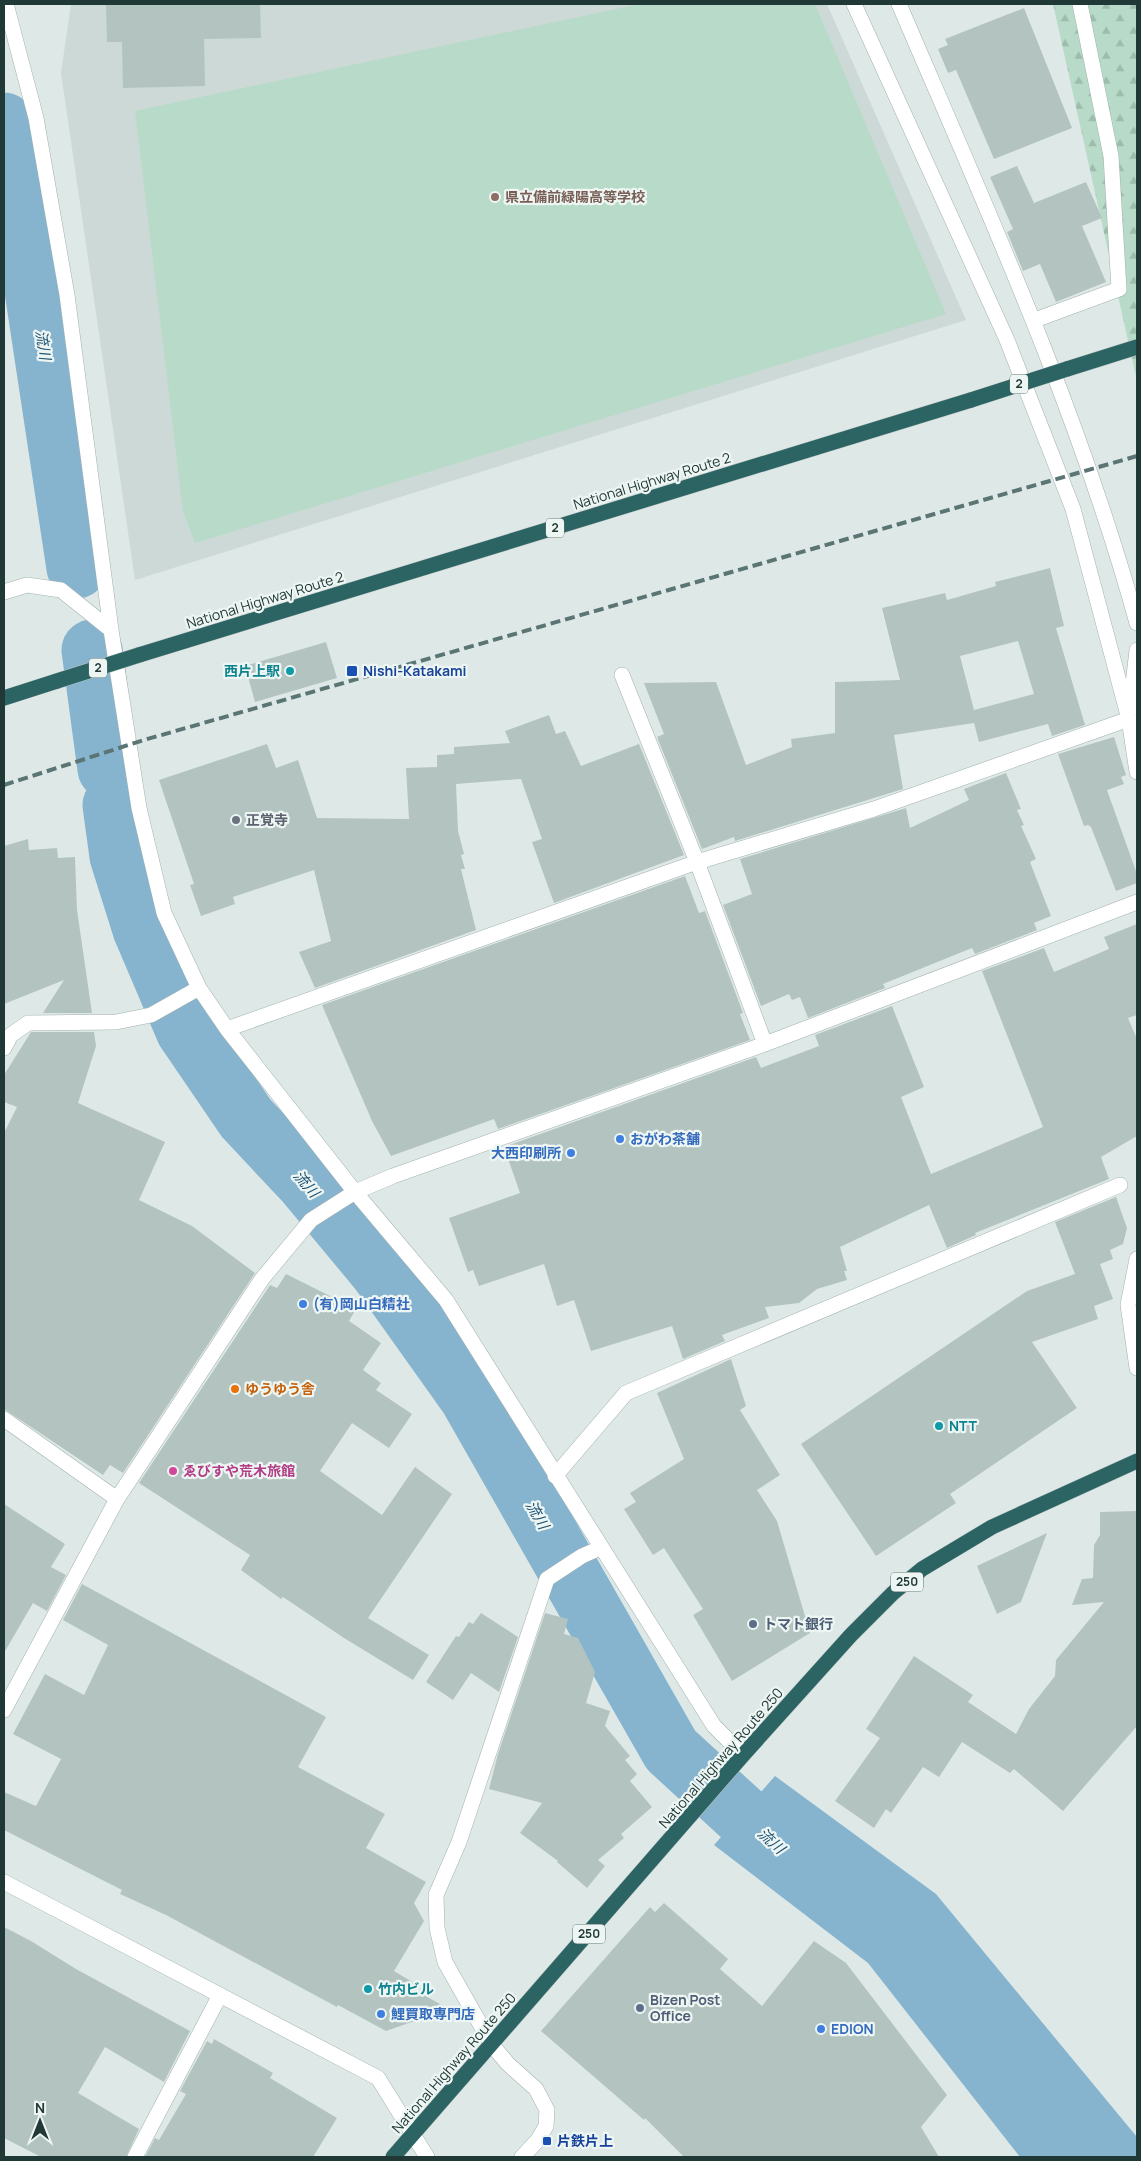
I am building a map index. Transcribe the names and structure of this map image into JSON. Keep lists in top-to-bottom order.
{
  "streets": {
    "highway": [
      "2",
      "National Highway Route 2",
      "250",
      "National Highway Route 250"
    ]
  },
  "water": ["流川"],
  "places": {
    "other": [
      "県立備前緑陽高等学校",
      "西片上駅",
      "正覚寺",
      "おがわ茶舗",
      "大西印刷所",
      "(有)岡山白精社",
      "ゆうゆう舎",
      "NTT",
      "ゑびすや荒木旅館",
      "トマト銀行",
      "竹内ビル",
      "Bizen Post Office",
      "鯉買取専門店",
      "EDION"
    ],
    "transit": ["Nishi-Katakami", "片鉄片上"]
  },
  "north": "top"
}
